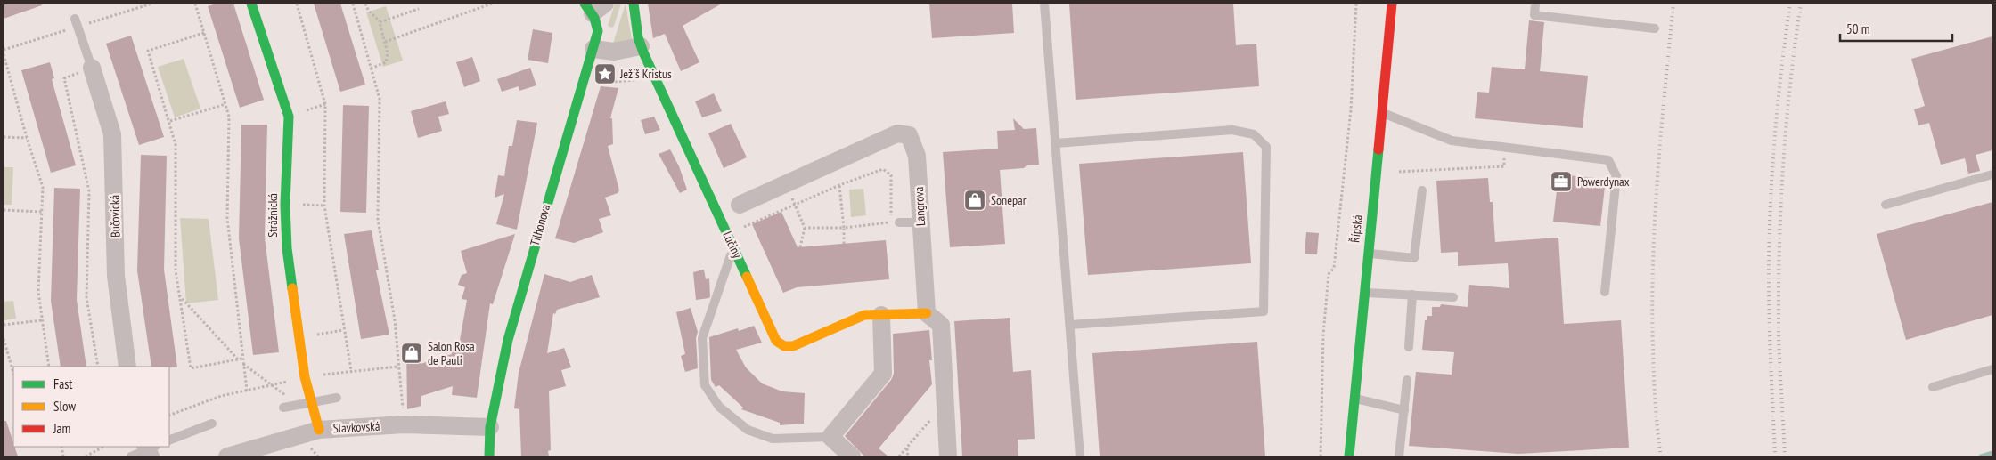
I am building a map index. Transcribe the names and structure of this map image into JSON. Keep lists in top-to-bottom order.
{
  "streets": {
    "street": [
      "Langrova",
      "Strážnická",
      "Bučovická",
      "Tilhonova",
      "Řípská",
      "Lučiny",
      "Slavkovská"
    ]
  },
  "crossings": [
    ["Langrova", "Lučiny"],
    ["Strážnická", "Slavkovská"],
    ["Tilhonova", "Slavkovská"]
  ],
  "places": {
    "place": ["Ježíš Kristus"],
    "office": ["Powerdynax"],
    "shop": ["Sonepar", "Salon Rosa de Pauli"]
  },
  "legend": ["Fast", "Slow", "Jam"],
  "scale_bar": "50 m"
}
